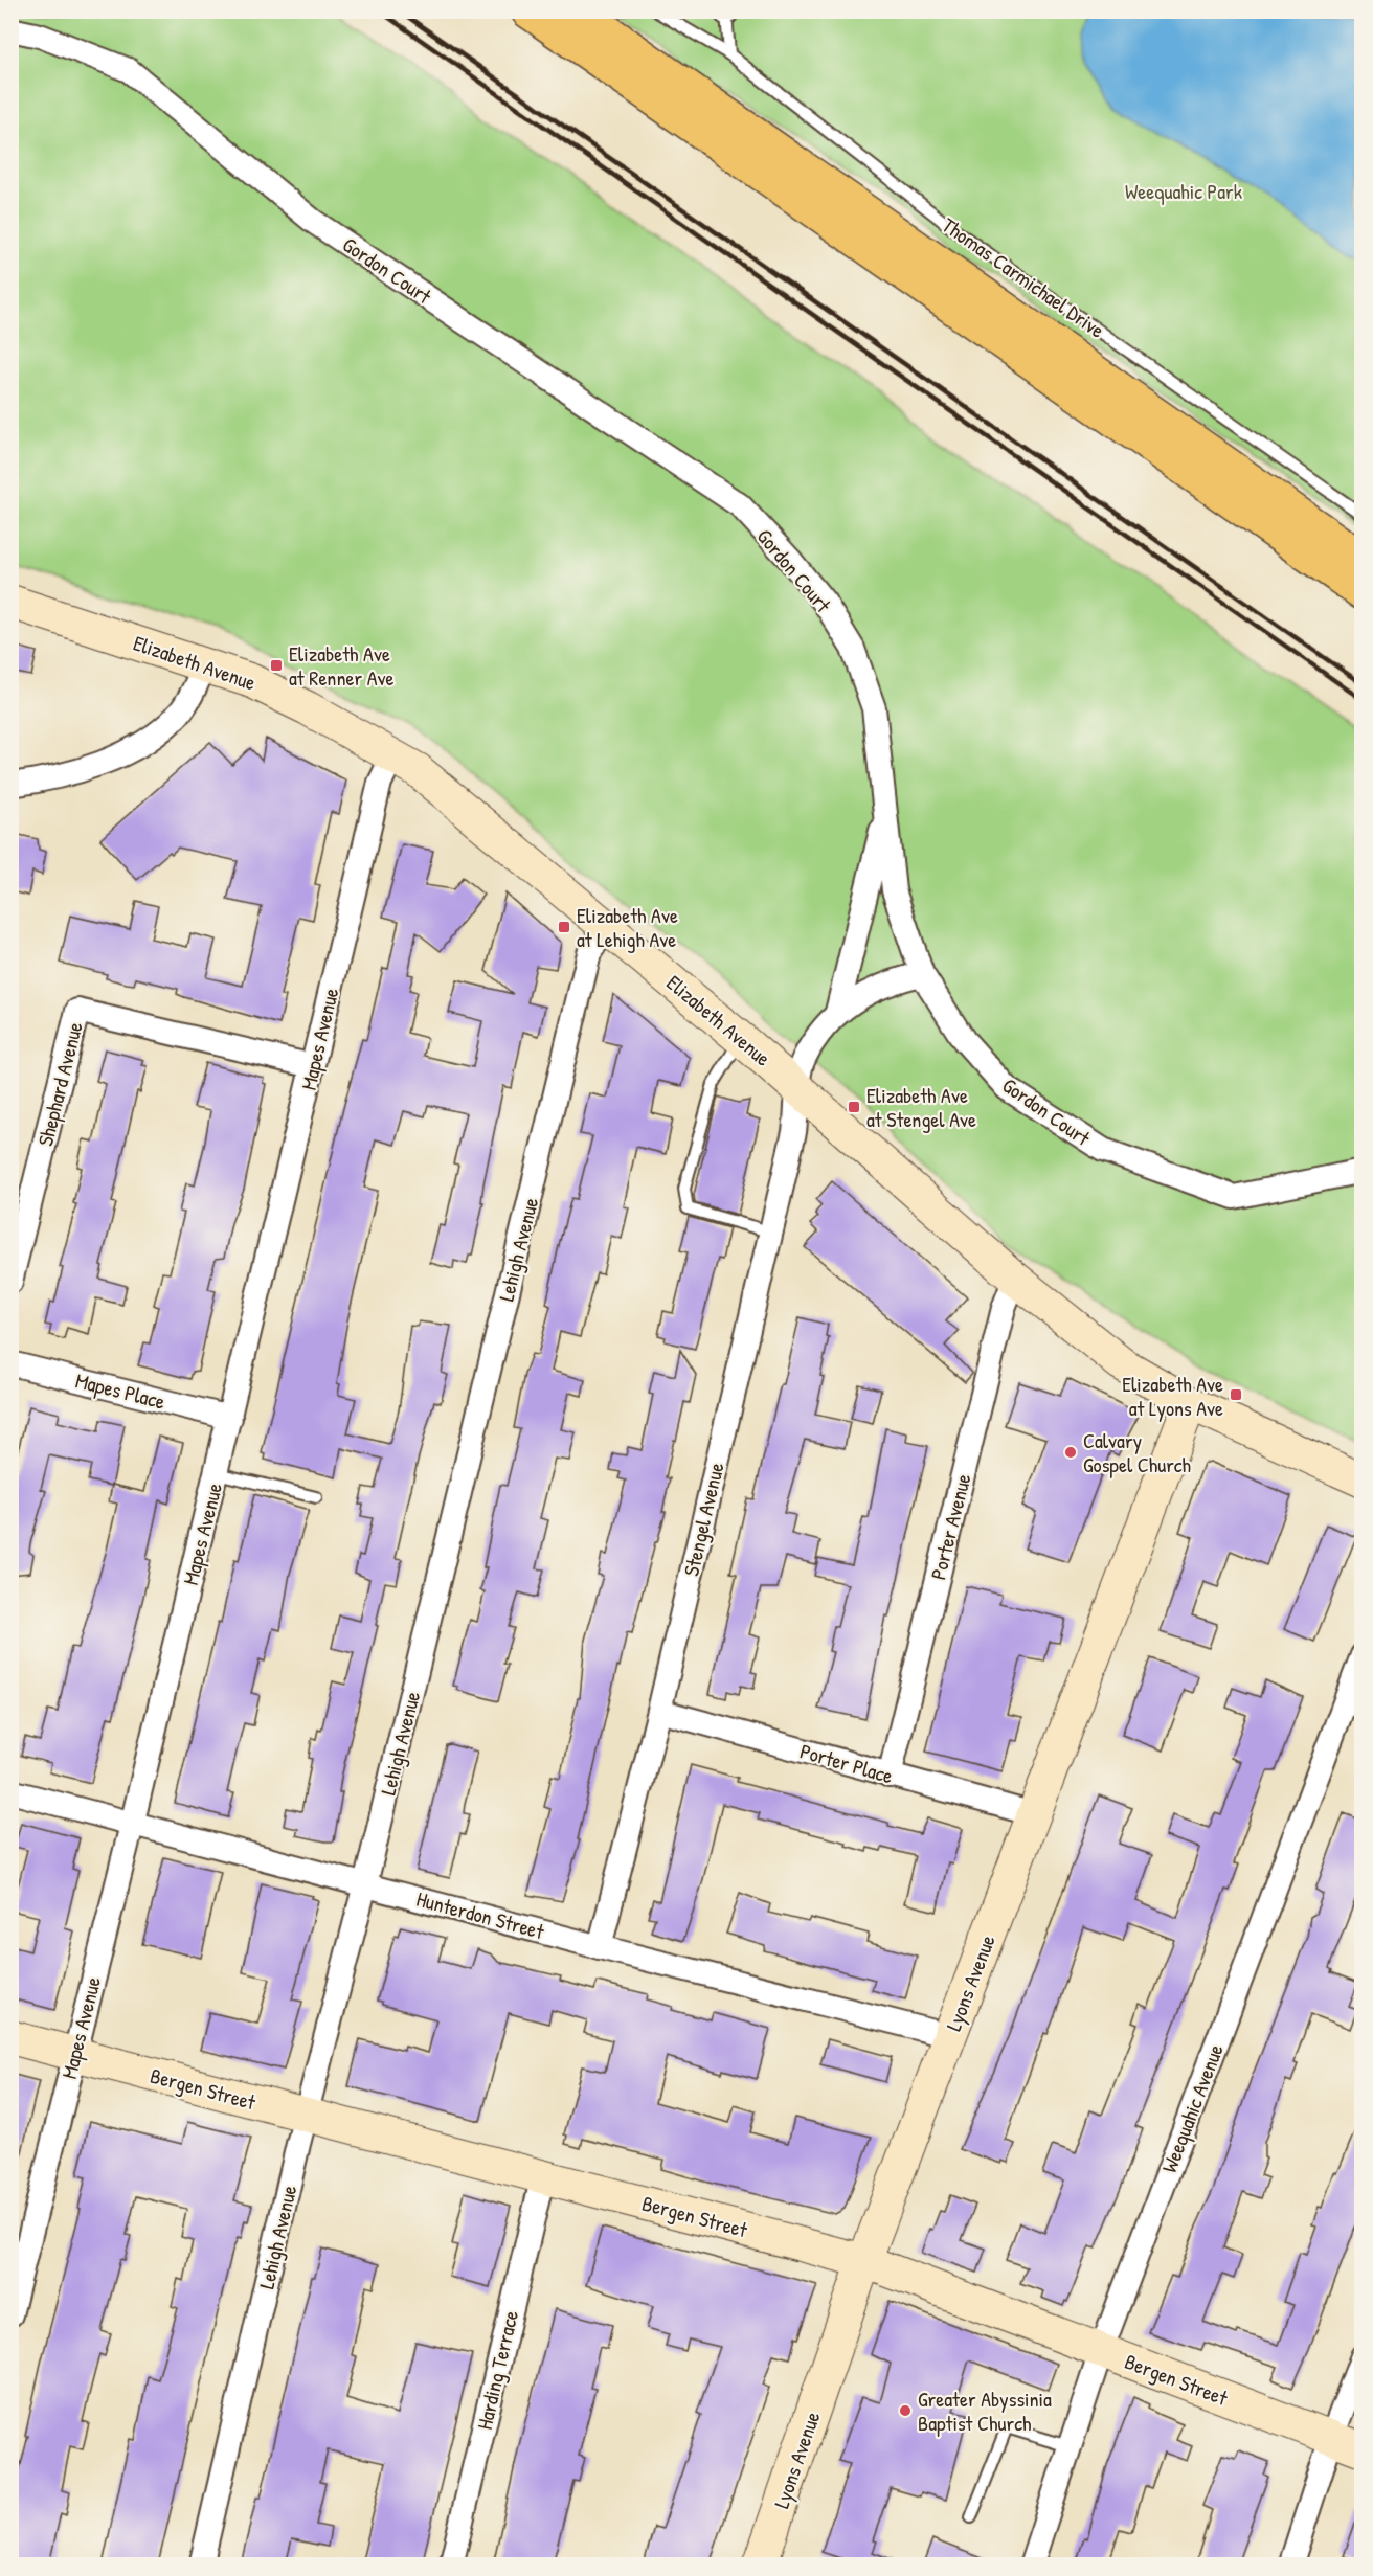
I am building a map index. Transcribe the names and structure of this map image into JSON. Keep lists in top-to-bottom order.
{
  "streets": {
    "main road": ["Elizabeth Avenue", "Lyons Avenue", "Bergen Street"],
    "street": [
      "Gordon Court",
      "Mapes Avenue",
      "Shephard Avenue",
      "Lehigh Avenue",
      "Mapes Place",
      "Stengel Avenue",
      "Porter Avenue",
      "Porter Place",
      "Hunterdon Street",
      "Weequahic Avenue",
      "Harding Terrace"
    ],
    "lane": ["Thomas Carmichael Drive"]
  },
  "crossings": [
    ["Elizabeth Avenue", "Mapes Avenue"],
    ["Elizabeth Avenue", "Lehigh Avenue"],
    ["Elizabeth Avenue", "Stengel Avenue"],
    ["Elizabeth Avenue", "Porter Avenue"],
    ["Elizabeth Avenue", "Lyons Avenue"],
    ["Mapes Avenue", "Shephard Avenue"],
    ["Mapes Avenue", "Mapes Place"],
    ["Mapes Avenue", "Hunterdon Street"],
    ["Mapes Avenue", "Bergen Street"],
    ["Lehigh Avenue", "Hunterdon Street"],
    ["Lehigh Avenue", "Bergen Street"],
    ["Stengel Avenue", "Porter Place"],
    ["Stengel Avenue", "Hunterdon Street"],
    ["Porter Avenue", "Porter Place"],
    ["Porter Place", "Lyons Avenue"],
    ["Hunterdon Street", "Lyons Avenue"],
    ["Lyons Avenue", "Bergen Street"],
    ["Bergen Street", "Weequahic Avenue"],
    ["Bergen Street", "Harding Terrace"]
  ],
  "parks": ["Weequahic Park"],
  "places": {
    "transit": [
      "Elizabeth Ave at Renner Ave",
      "Elizabeth Ave at Lehigh Ave",
      "Elizabeth Ave at Stengel Ave",
      "Elizabeth Ave at Lyons Ave"
    ],
    "other": ["Calvary Gospel Church", "Greater Abyssinia Baptist Church"]
  }
}
